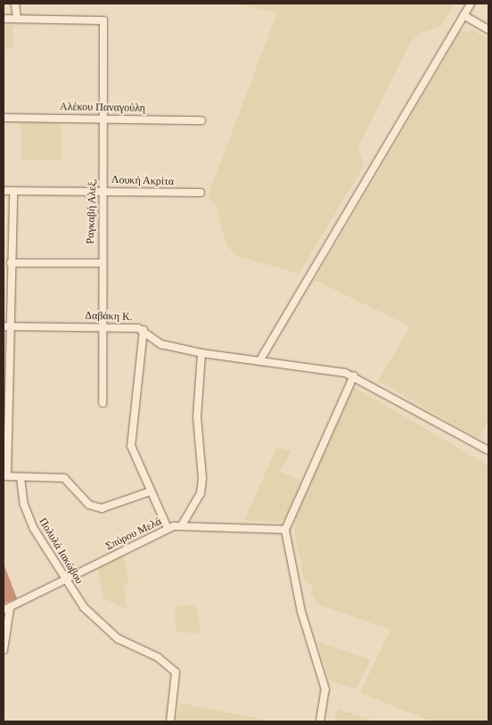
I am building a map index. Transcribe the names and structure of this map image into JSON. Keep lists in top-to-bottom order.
{
  "streets": {
    "street": [
      "Αλέκου Παναγούλη",
      "Λουκή Ακρίτα",
      "Ραγκαβή Αλεξ,",
      "Δαβάκη Κ.",
      "Σπύρου Μελά",
      "Πολυλά Ιακώβου"
    ]
  },
  "crossings": [
    ["Αλέκου Παναγούλη", "Ραγκαβή Αλεξ,"],
    ["Λουκή Ακρίτα", "Ραγκαβή Αλεξ,"],
    ["Ραγκαβή Αλεξ,", "Δαβάκη Κ."],
    ["Σπύρου Μελά", "Πολυλά Ιακώβου"]
  ]
}
